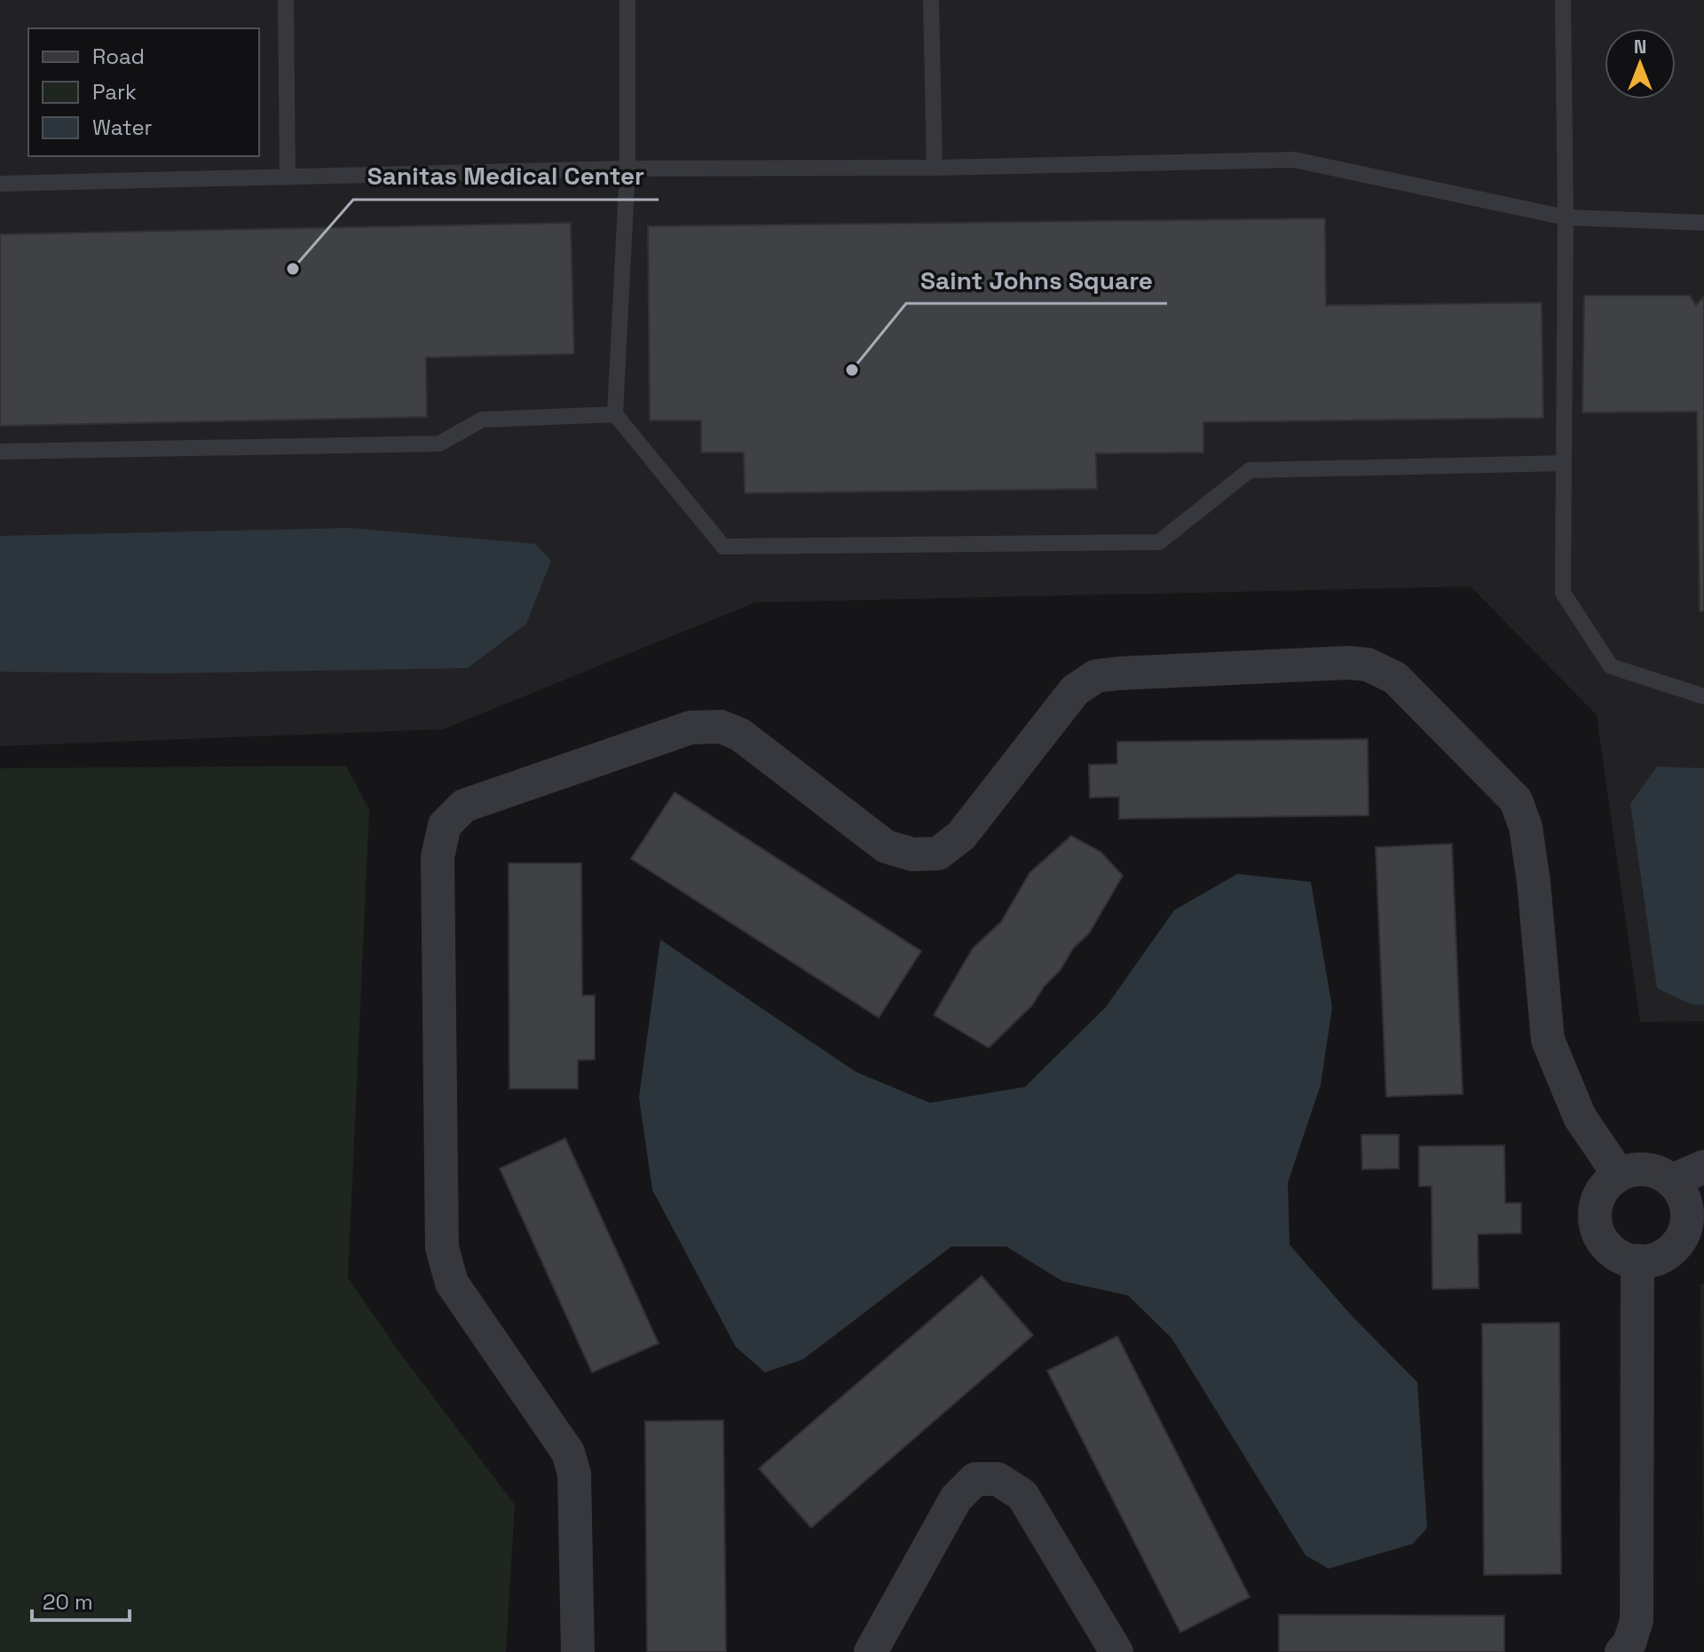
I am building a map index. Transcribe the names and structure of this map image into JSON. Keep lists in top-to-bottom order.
{
  "places": ["Sanitas Medical Center", "Saint Johns Square"],
  "legend": ["Road", "Park", "Water"],
  "scale_bar": "20 m",
  "north": "top"
}
